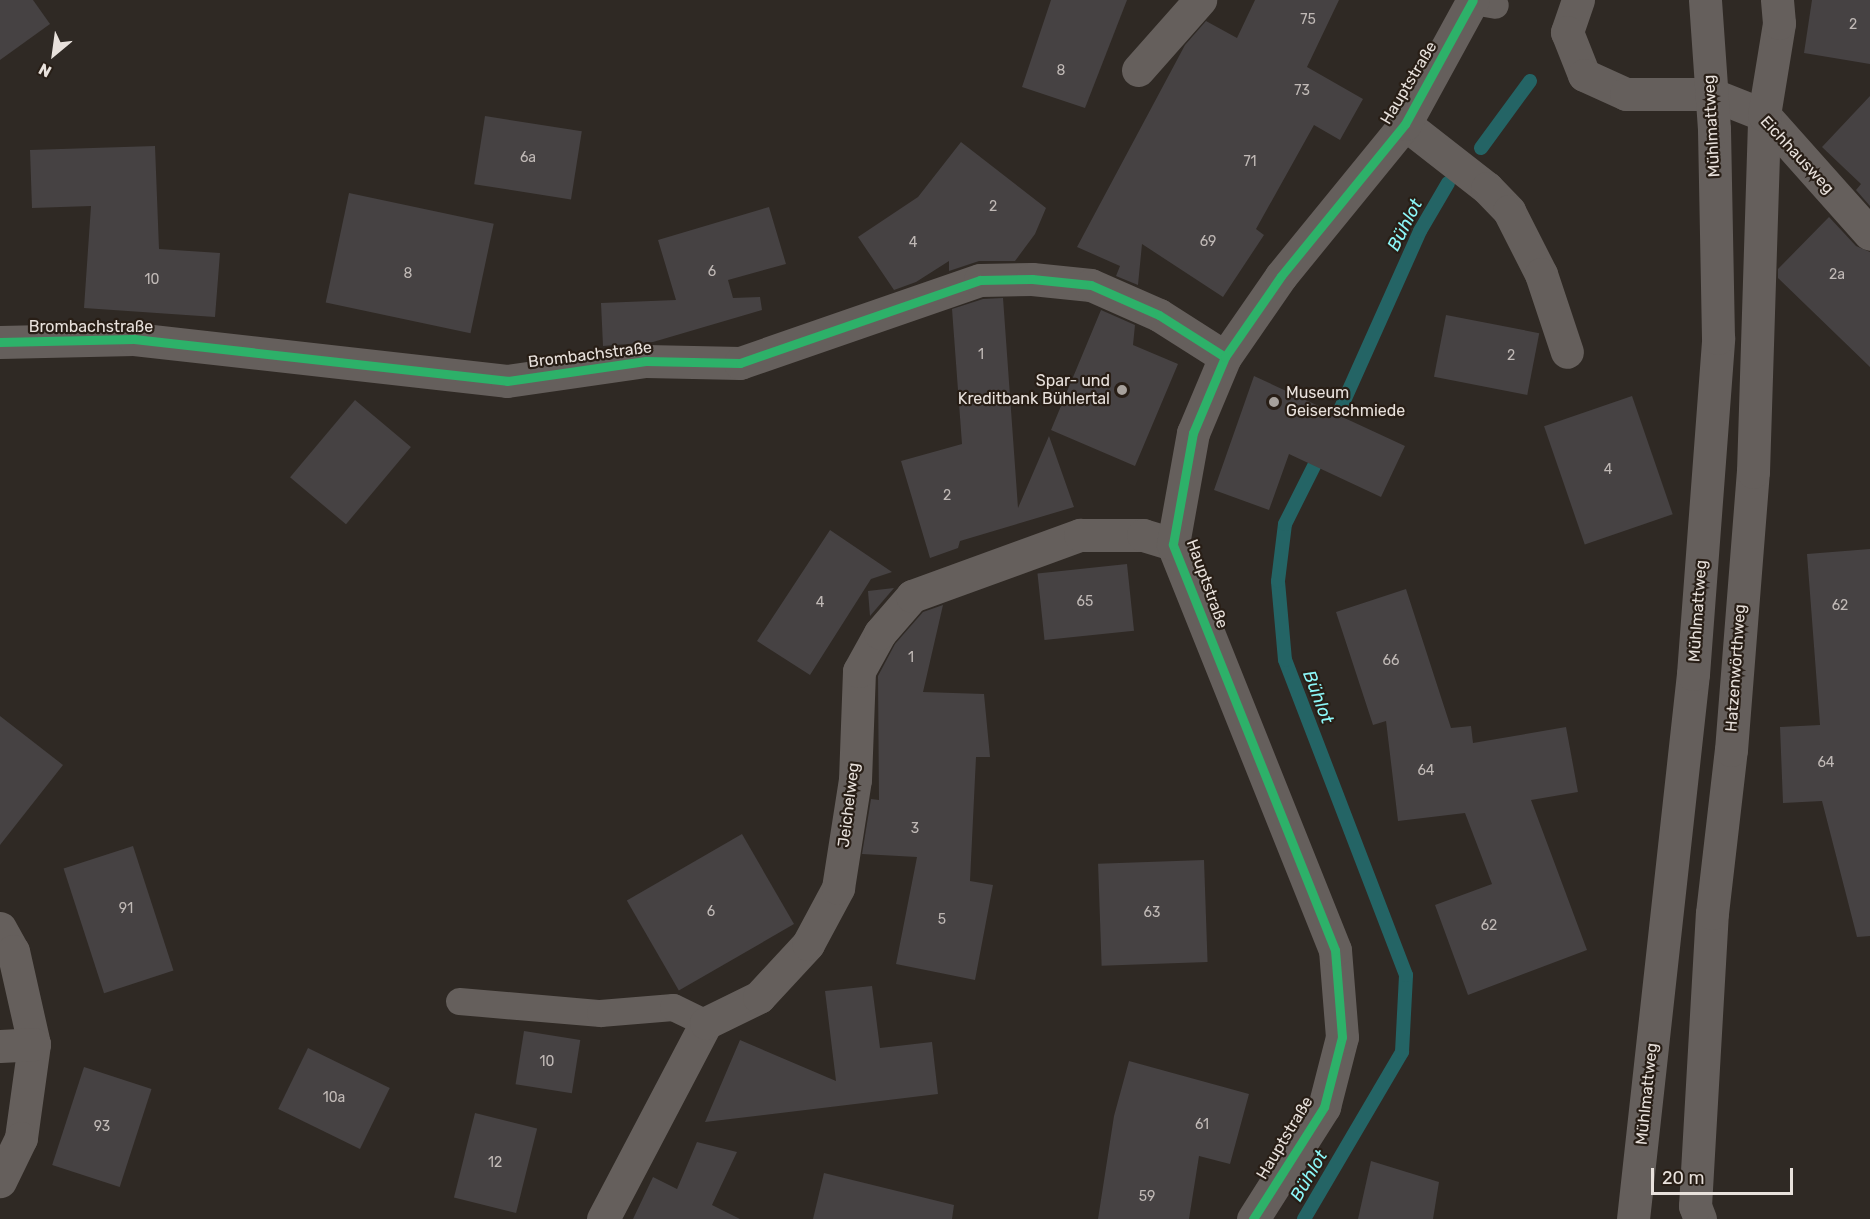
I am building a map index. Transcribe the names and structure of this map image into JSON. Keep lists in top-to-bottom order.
{
  "streets": {
    "street": [
      "Hauptstraße",
      "Mühlmattweg",
      "Eichhausweg",
      "Brombachstraße",
      "Hatzenwörthweg",
      "Jeichelweg"
    ]
  },
  "crossings": [
    ["Hauptstraße", "Brombachstraße"],
    ["Hauptstraße", "Jeichelweg"],
    ["Mühlmattweg", "Eichhausweg"],
    ["Eichhausweg", "Hatzenwörthweg"]
  ],
  "water": ["Bühlot"],
  "places": ["Spar- und Kreditbank Bühlertal", "Museum Geiserschmiede"],
  "house_numbers": [
    "75",
    "2",
    "8",
    "73",
    "6a",
    "71",
    "2",
    "69",
    "4",
    "6",
    "8",
    "2a",
    "10",
    "1",
    "2",
    "4",
    "2",
    "65",
    "4",
    "62",
    "1",
    "66",
    "64",
    "64",
    "3",
    "91",
    "6",
    "63",
    "5",
    "62",
    "10",
    "10a",
    "61",
    "93",
    "12",
    "59"
  ],
  "scale_bar": "20 m",
  "north": "bottom left"
}
